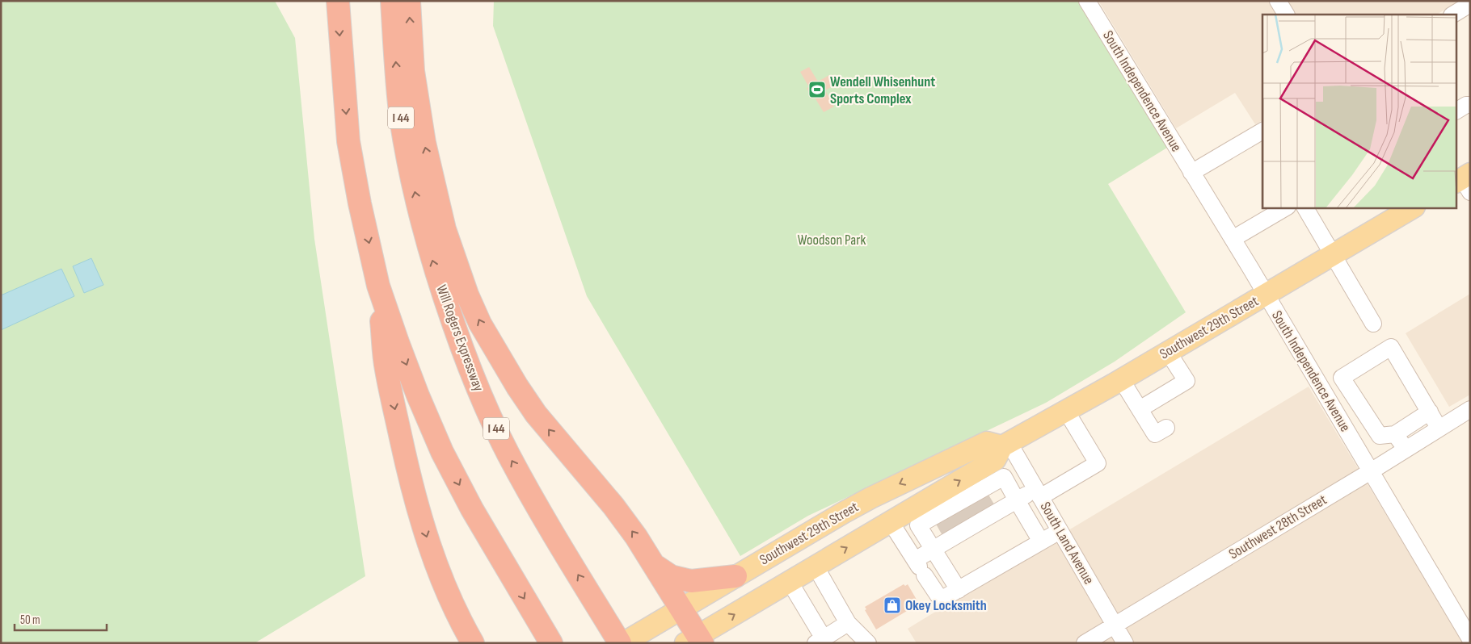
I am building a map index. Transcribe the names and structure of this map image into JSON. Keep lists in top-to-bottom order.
{
  "streets": {
    "highway": ["I 44", "Will Rogers Expressway"],
    "main road": ["Southwest 29th Street"],
    "street": ["South Independence Avenue", "Southwest 28th Street", "South Land Avenue"]
  },
  "crossings": [
    ["South Independence Avenue", "Southwest 29th Street"],
    ["South Independence Avenue", "Southwest 28th Street"],
    ["Southwest 29th Street", "South Land Avenue"],
    ["Southwest 28th Street", "South Land Avenue"]
  ],
  "parks": ["Woodson Park"],
  "places": {
    "sports": ["Wendell Whisenhunt Sports Complex"],
    "shop": ["Okey Locksmith"]
  },
  "scale_bar": "50 m"
}
